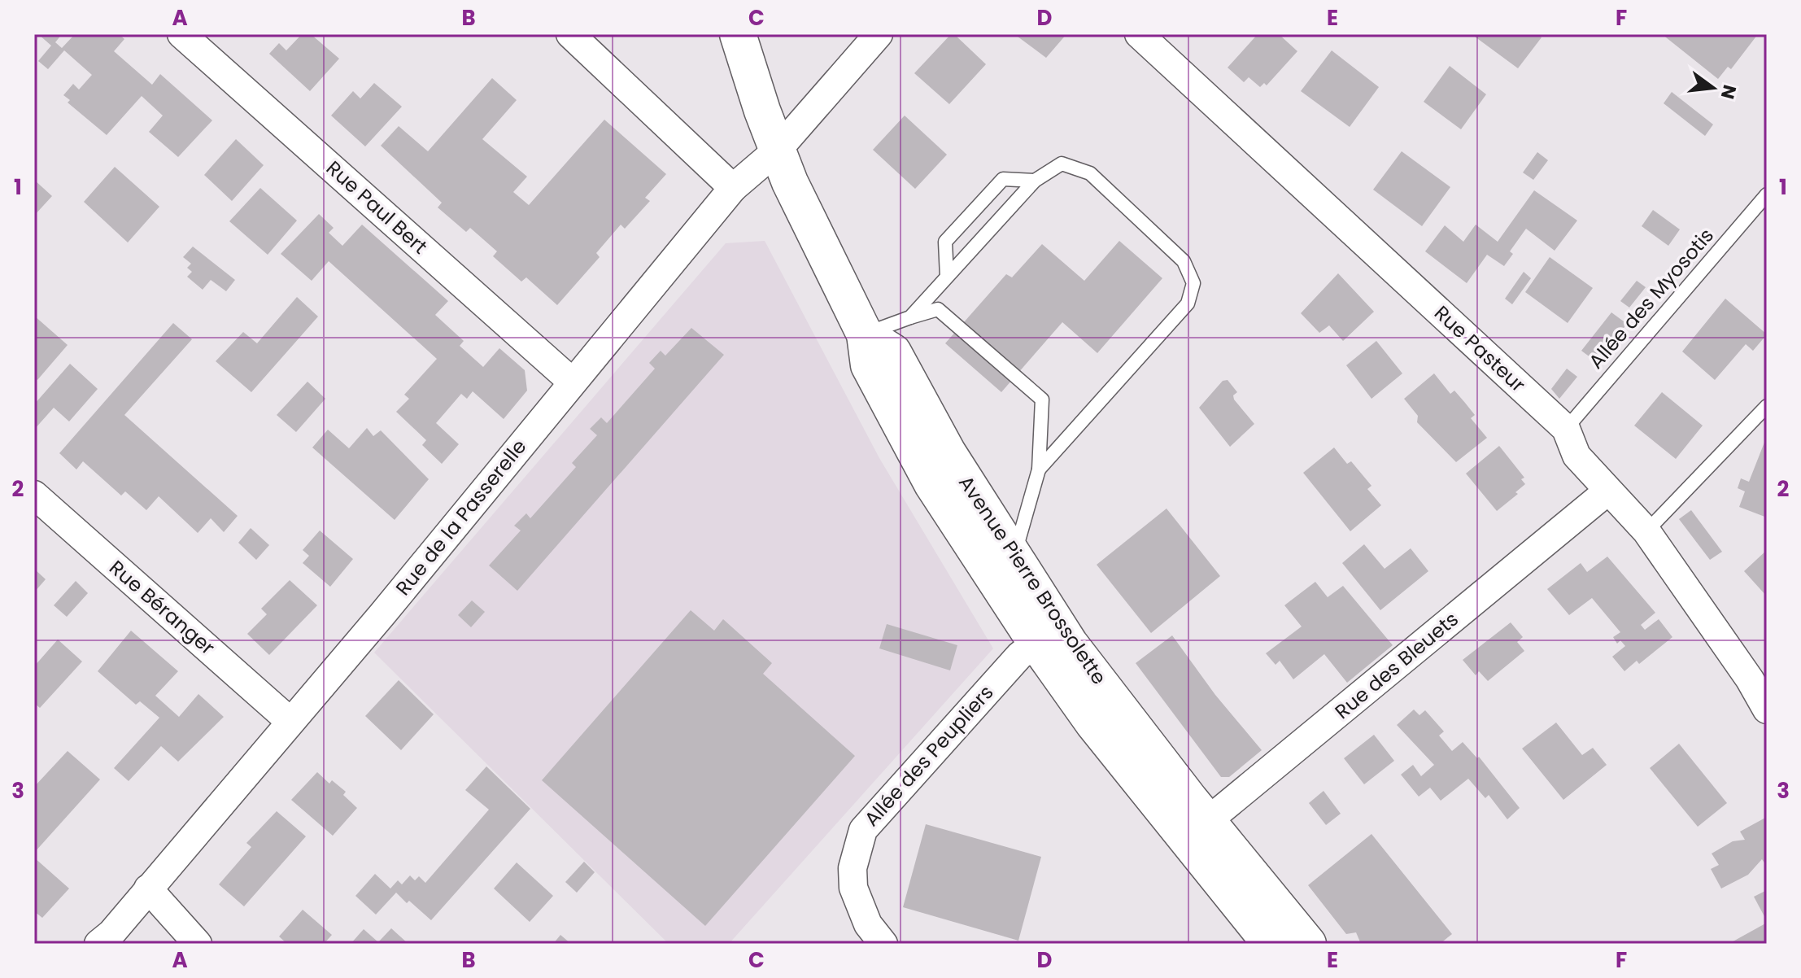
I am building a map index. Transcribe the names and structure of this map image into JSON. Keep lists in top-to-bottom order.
{
  "streets": {
    "main road": ["Avenue Pierre Brossolette"],
    "street": [
      "Rue Paul Bert",
      "Rue Pasteur",
      "Rue de la Passerelle",
      "Rue Béranger",
      "Rue des Bleuets",
      "Allée des Peupliers"
    ],
    "lane": ["Allée des Myosotis"]
  },
  "crossings": [
    ["Rue Paul Bert", "Rue de la Passerelle"],
    ["Allée des Myosotis", "Rue Pasteur"],
    ["Rue Pasteur", "Rue des Bleuets"],
    ["Rue de la Passerelle", "Rue Béranger"],
    ["Avenue Pierre Brossolette", "Rue des Bleuets"],
    ["Avenue Pierre Brossolette", "Allée des Peupliers"]
  ],
  "north": "right",
  "grid": {
    "columns": [
      "A",
      "B",
      "C",
      "D",
      "E",
      "F"
    ],
    "rows": ["1", "2", "3"]
  }
}
